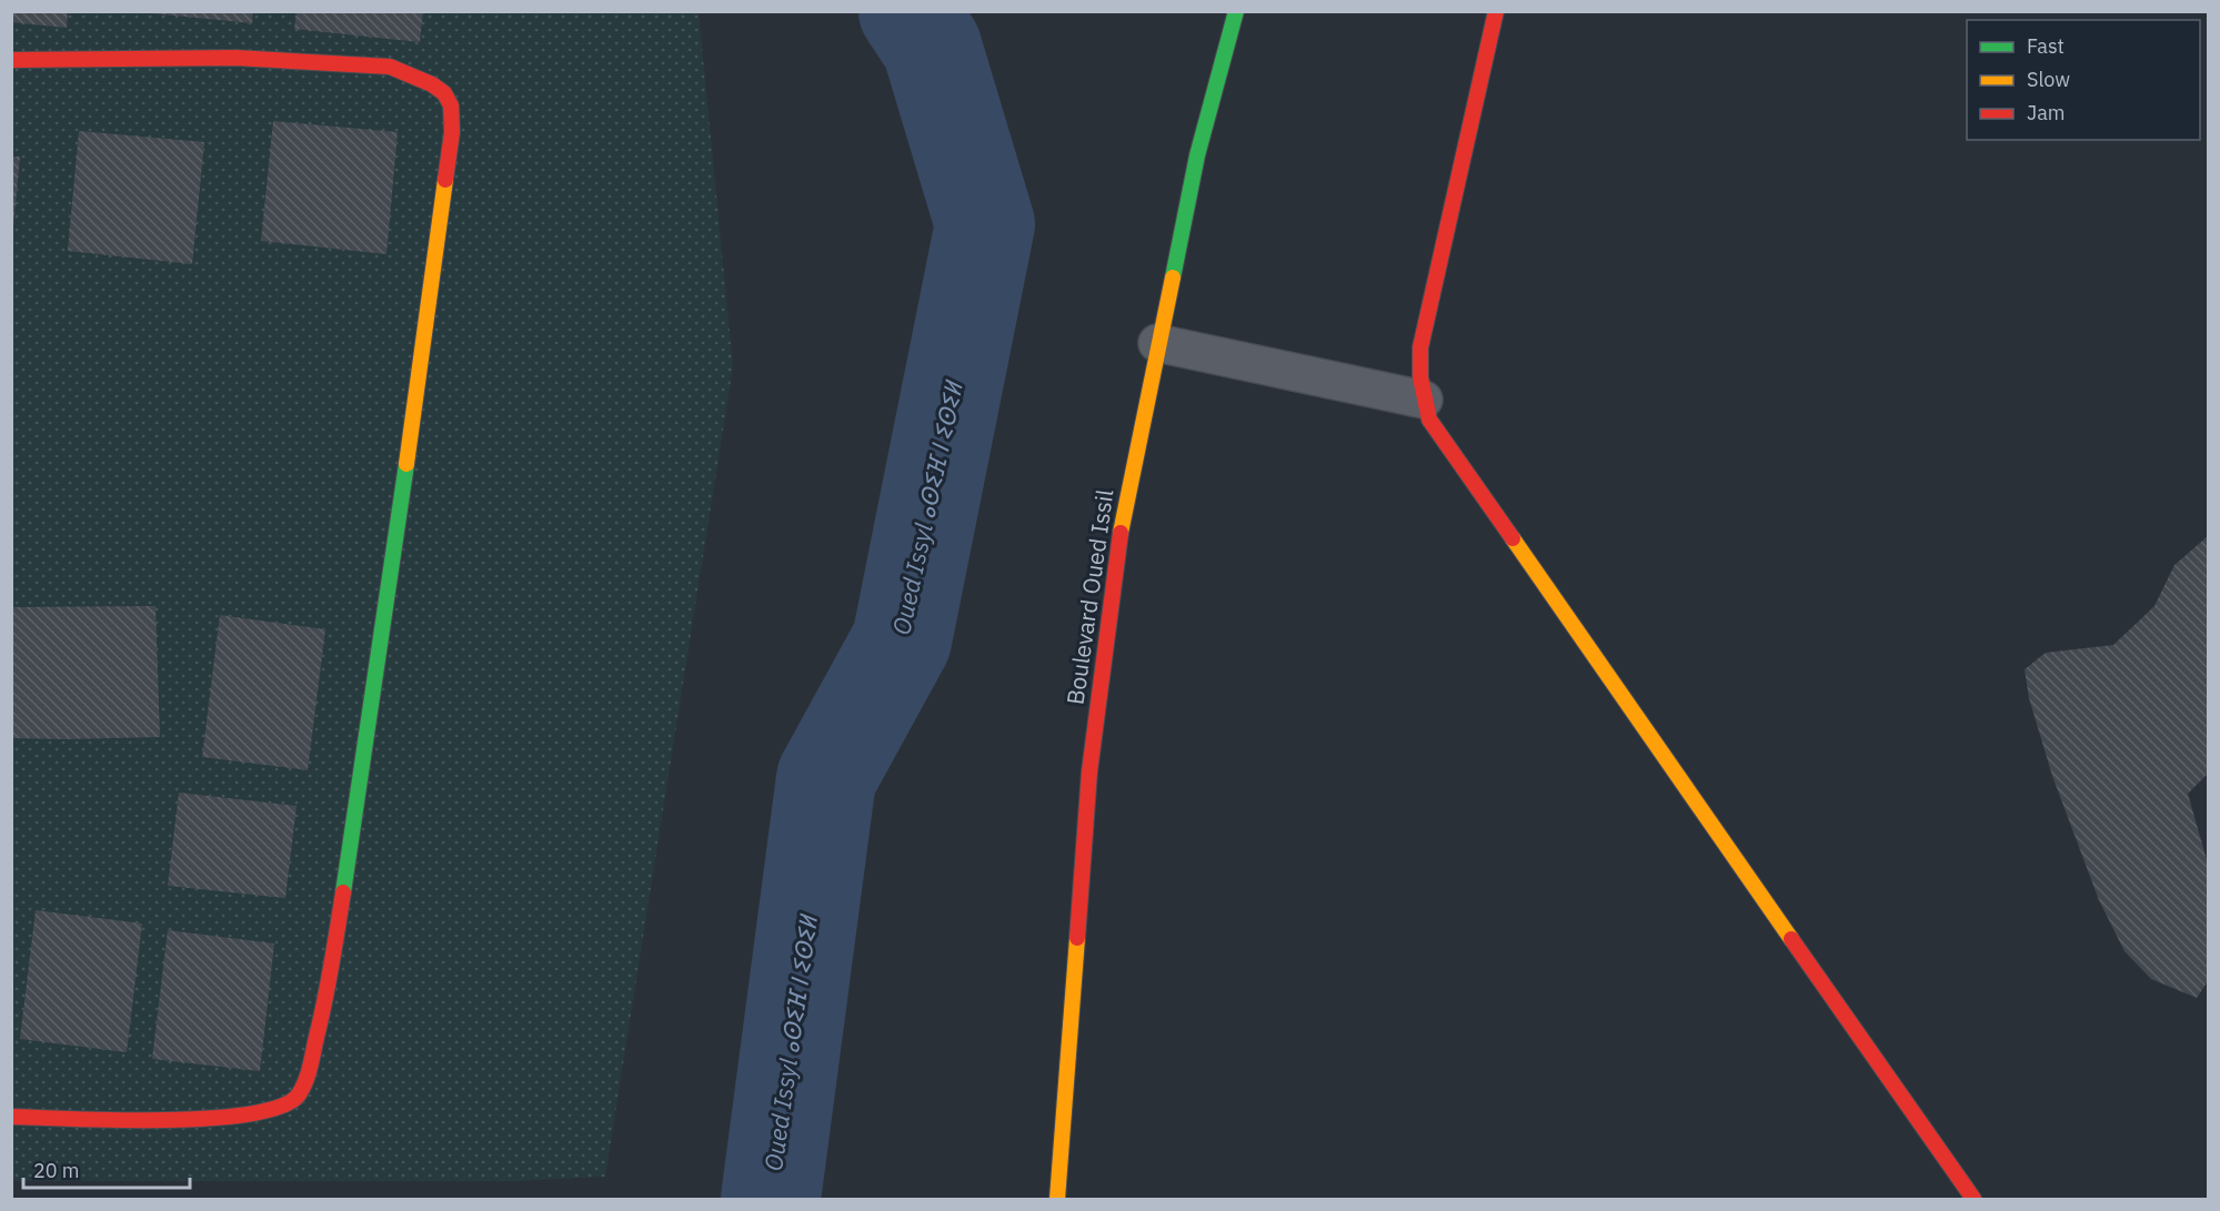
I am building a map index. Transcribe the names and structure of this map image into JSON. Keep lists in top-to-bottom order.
{
  "streets": {
    "street": ["Boulevard Oued Issil"]
  },
  "water": ["Oued Issyl ⴰⵙⵉⴼ ⵏ ⵉⵙⵉⵍ"],
  "legend": ["Fast", "Slow", "Jam"],
  "scale_bar": "20 m"
}
